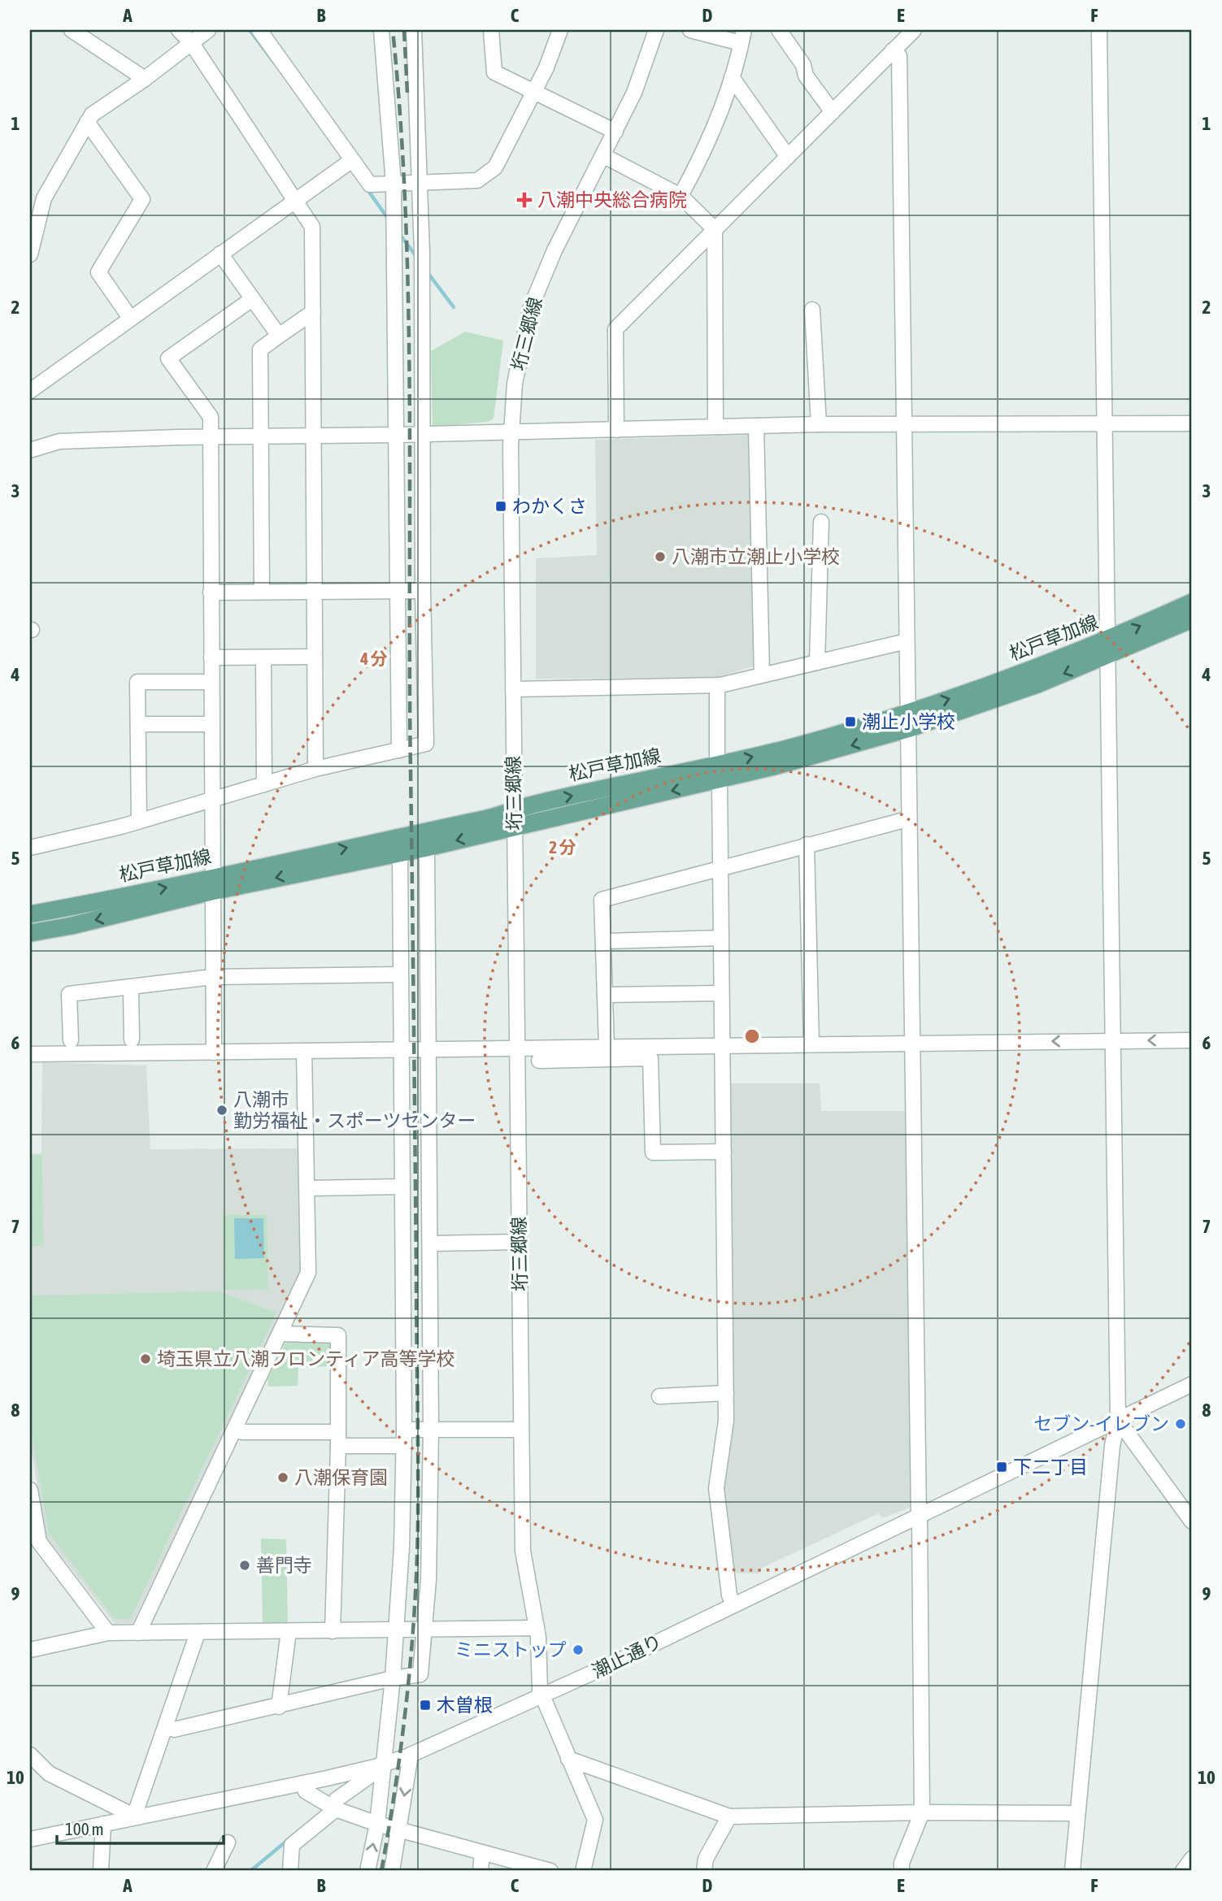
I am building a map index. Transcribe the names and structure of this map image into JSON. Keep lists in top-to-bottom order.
{
  "streets": {
    "main road": ["松戸草加線"],
    "street": ["垳三郷線", "潮止通り"]
  },
  "crossings": [
    ["垳三郷線", "松戸草加線"],
    ["垳三郷線", "潮止通り"]
  ],
  "places": {
    "health": ["八潮中央総合病院"],
    "transit": [
      "わかくさ",
      "潮止小学校",
      "下二丁目",
      "木曽根"
    ],
    "other": [
      "八潮市立潮止小学校",
      "八潮市 勤労福祉・スポーツセンター",
      "埼玉県立八潮フロンティア高等学校",
      "セブン-イレブン",
      "八潮保育園",
      "善門寺",
      "ミニストップ"
    ]
  },
  "scale_bar": "100 m",
  "grid": {
    "columns": [
      "A",
      "B",
      "C",
      "D",
      "E",
      "F"
    ],
    "rows": [
      "1",
      "2",
      "3",
      "4",
      "5",
      "6",
      "7",
      "8",
      "9",
      "10"
    ]
  },
  "rings": ["4 分", "2 分"]
}
